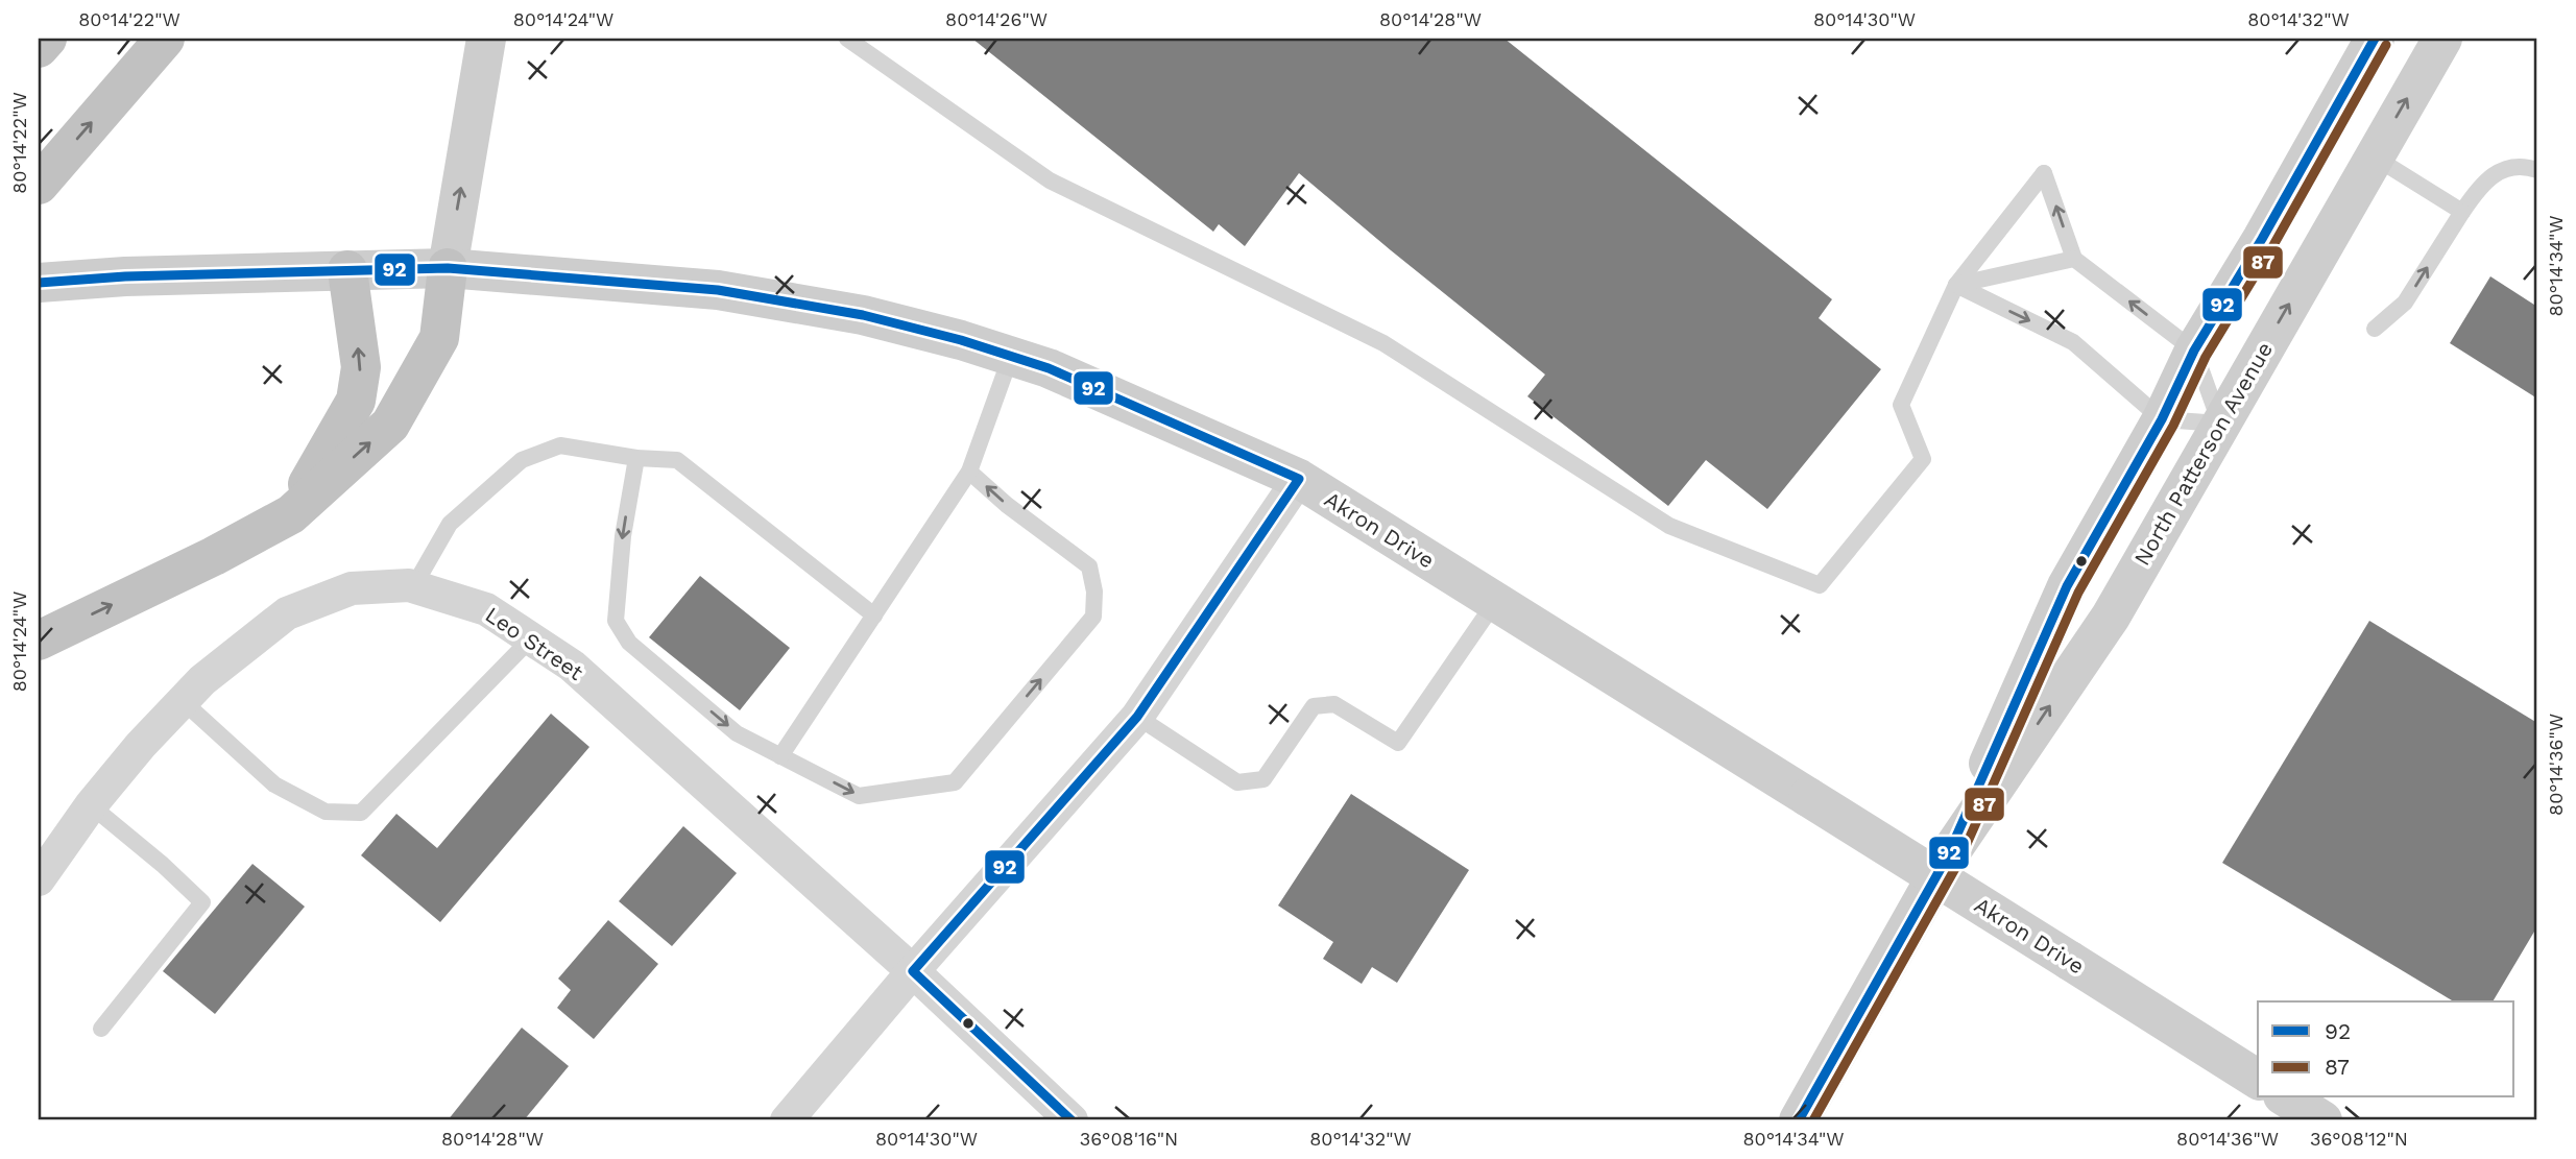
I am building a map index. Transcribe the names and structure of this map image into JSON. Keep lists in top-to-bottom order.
{
  "streets": {
    "main road": ["North Patterson Avenue", "Akron Drive"],
    "street": ["Leo Street"]
  },
  "lines": ["transit line 92", "transit line 87"],
  "legend": ["92", "87"],
  "coordinates": [
    "80°14'22\"W",
    "80°14'24\"W",
    "80°14'26\"W",
    "80°14'28\"W",
    "80°14'30\"W",
    "80°14'32\"W",
    "80°14'34\"W",
    "80°14'36\"W",
    "36°08'16\"N",
    "36°08'12\"N"
  ]
}
